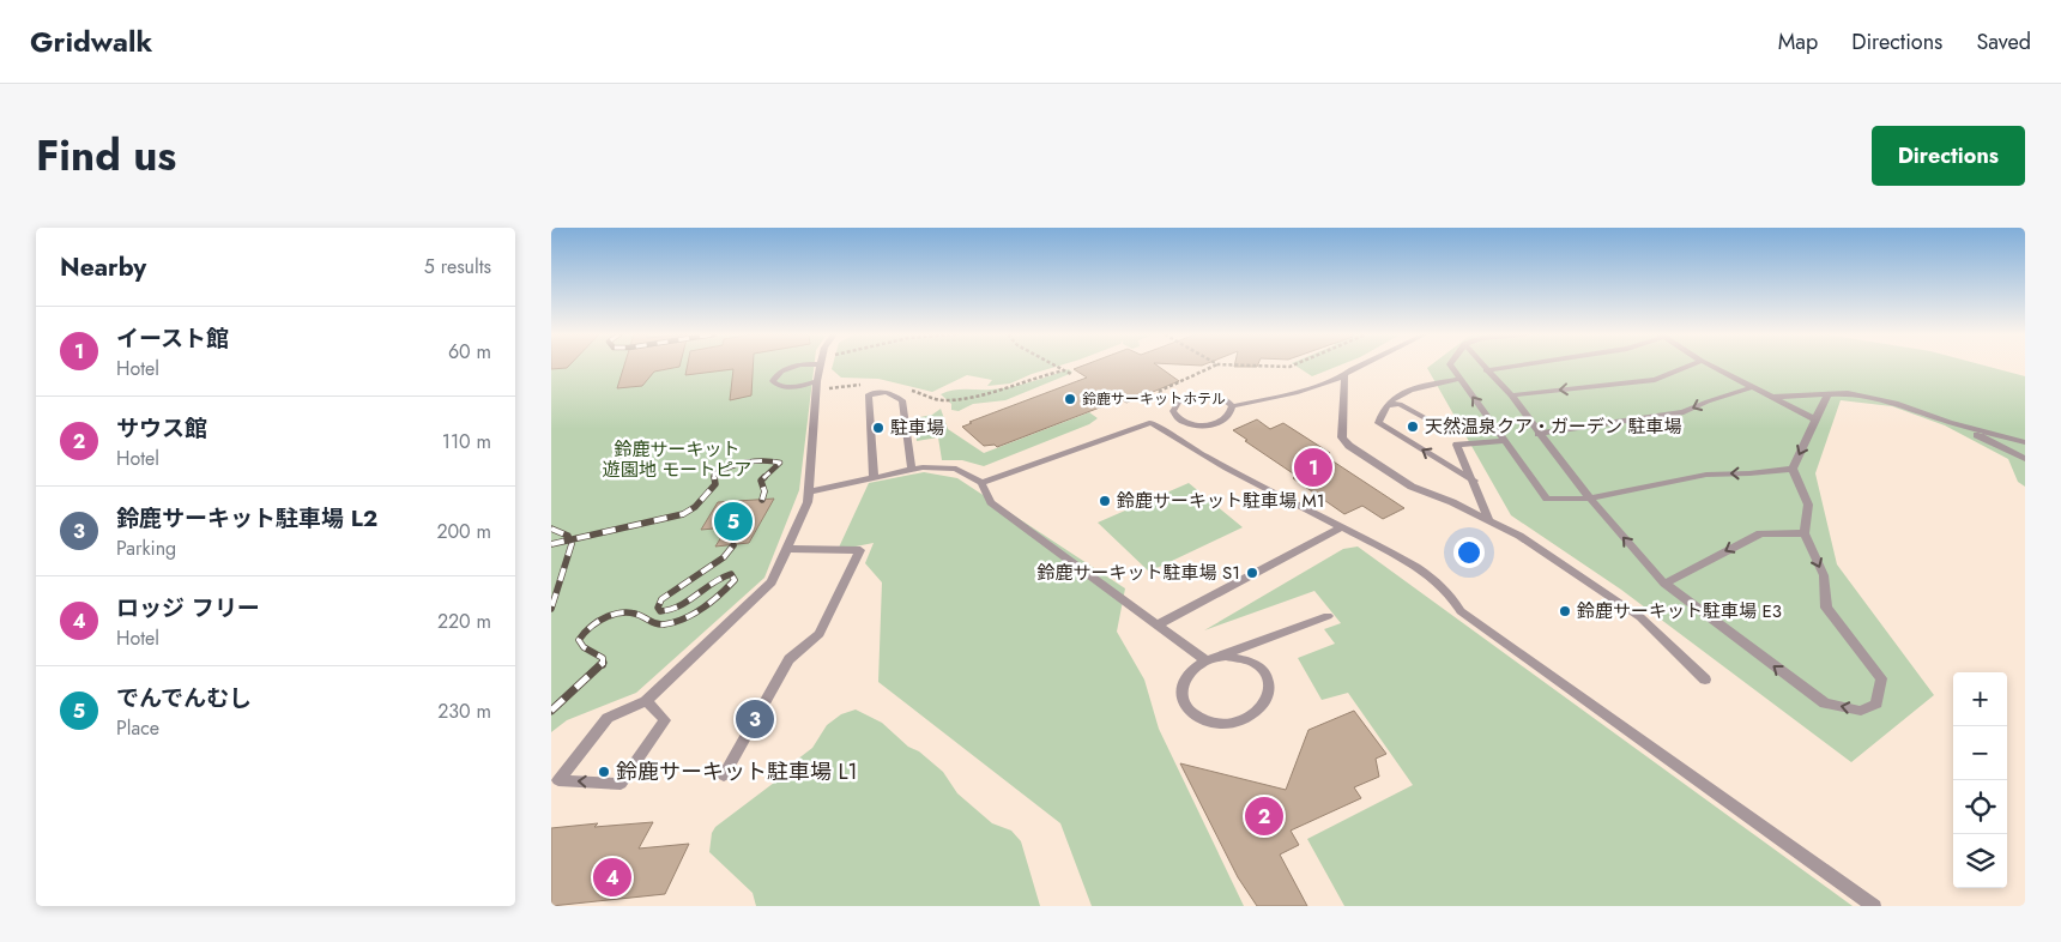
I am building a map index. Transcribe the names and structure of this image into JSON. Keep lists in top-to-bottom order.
{
  "parks": ["鈴鹿サーキット 遊園地 モートピア"],
  "places": [
    "鈴鹿サーキットホテル",
    "天然温泉クア・ガーデン 駐車場",
    "駐車場",
    "鈴鹿サーキット駐車場 M1",
    "鈴鹿サーキット駐車場 S1",
    "鈴鹿サーキット駐車場 E3",
    "鈴鹿サーキット駐車場 L1"
  ],
  "page": {
    "header": "Gridwalk",
    "nav": ["Map", "Directions", "Saved"],
    "title": "Find us",
    "buttons": "Directions",
    "heading": ["Nearby", "5 results"],
    "list": [
      {
        "mark": "1",
        "name": "イースト館",
        "note": "Hotel",
        "value": "60 m"
      },
      {
        "mark": "2",
        "name": "サウス館",
        "note": "Hotel",
        "value": "110 m"
      },
      {
        "mark": "3",
        "name": "鈴鹿サーキット駐車場 L2",
        "note": "Parking",
        "value": "200 m"
      },
      {
        "mark": "4",
        "name": "ロッジ フリー",
        "note": "Hotel",
        "value": "220 m"
      },
      {
        "mark": "5",
        "name": "でんでんむし",
        "note": "Place",
        "value": "230 m"
      }
    ],
    "pins": [
      "1",
      "5",
      "3",
      "2",
      "4"
    ],
    "map_buttons": ["+", "−"]
  }
}
